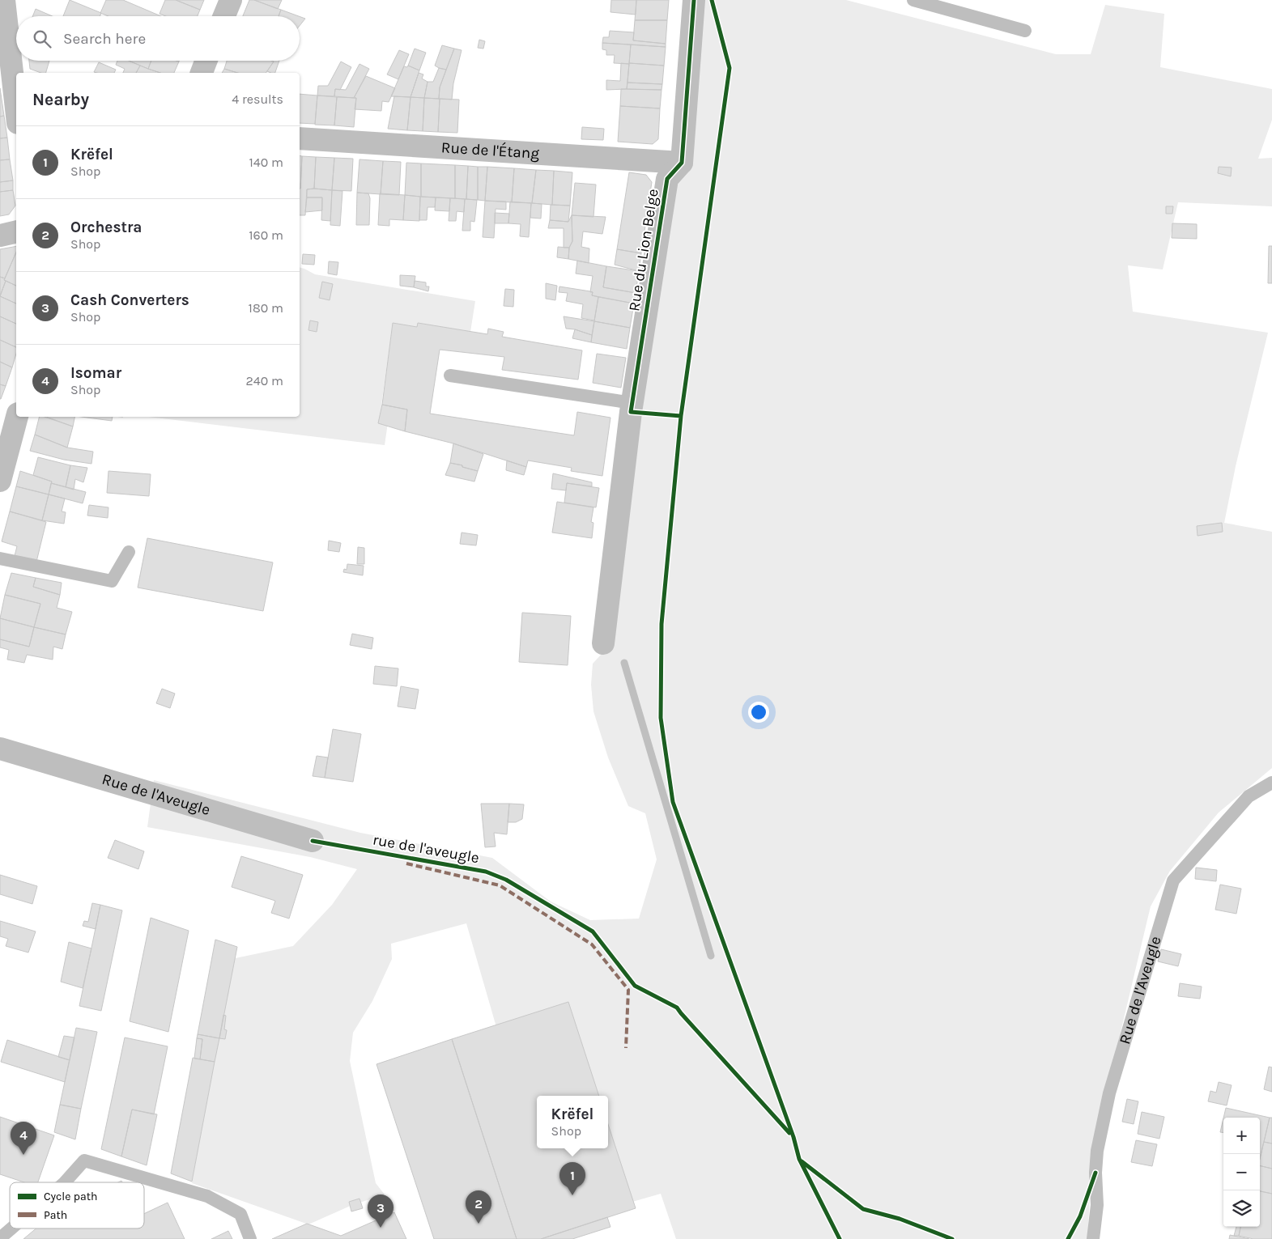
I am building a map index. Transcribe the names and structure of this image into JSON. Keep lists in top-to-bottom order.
{
  "streets": {
    "street": ["Rue de l'Étang", "Rue du Lion Belge", "Rue de l'Aveugle"],
    "cycle path": ["rue de l'aveugle"]
  },
  "crossings": [
    ["Rue de l'Étang", "Rue du Lion Belge"]
  ],
  "legend": ["Cycle path", "Path"],
  "page": {
    "search": "Search here",
    "heading": ["Nearby", "4 results"],
    "list": [
      {
        "mark": "1",
        "name": "Krëfel",
        "note": "Shop",
        "value": "140 m"
      },
      {
        "mark": "2",
        "name": "Orchestra",
        "note": "Shop",
        "value": "160 m"
      },
      {
        "mark": "3",
        "name": "Cash Converters",
        "note": "Shop",
        "value": "180 m"
      },
      {
        "mark": "4",
        "name": "Isomar",
        "note": "Shop",
        "value": "240 m"
      }
    ],
    "popup": ["Krëfel", "Shop"],
    "map_buttons": ["+", "−"],
    "pins": [
      "4",
      "1",
      "2",
      "3"
    ]
  }
}
